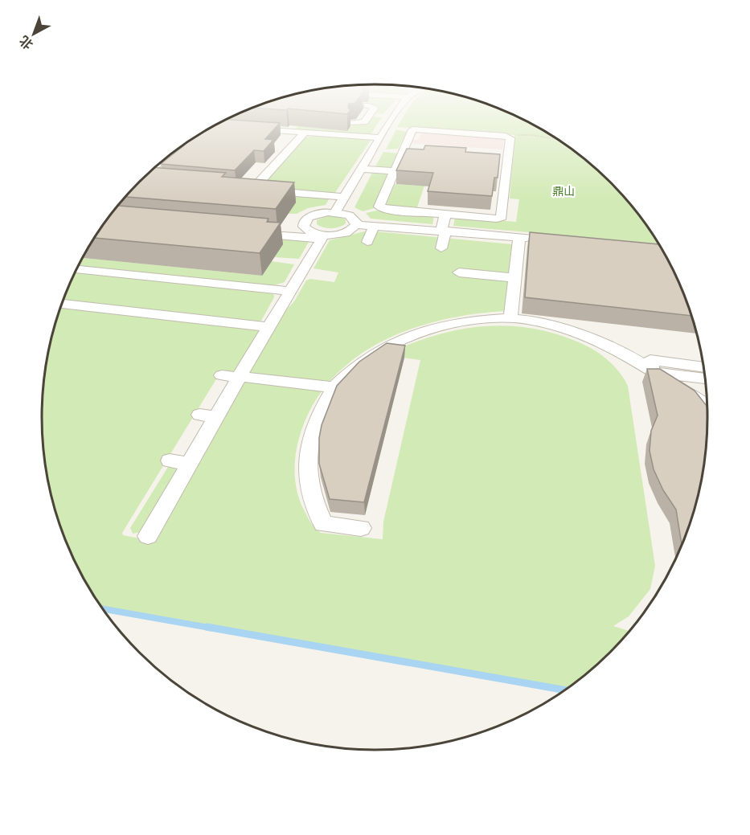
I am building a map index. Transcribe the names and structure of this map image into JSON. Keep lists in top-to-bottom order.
{
  "parks": ["鼎山"],
  "north": "bottom left"
}
